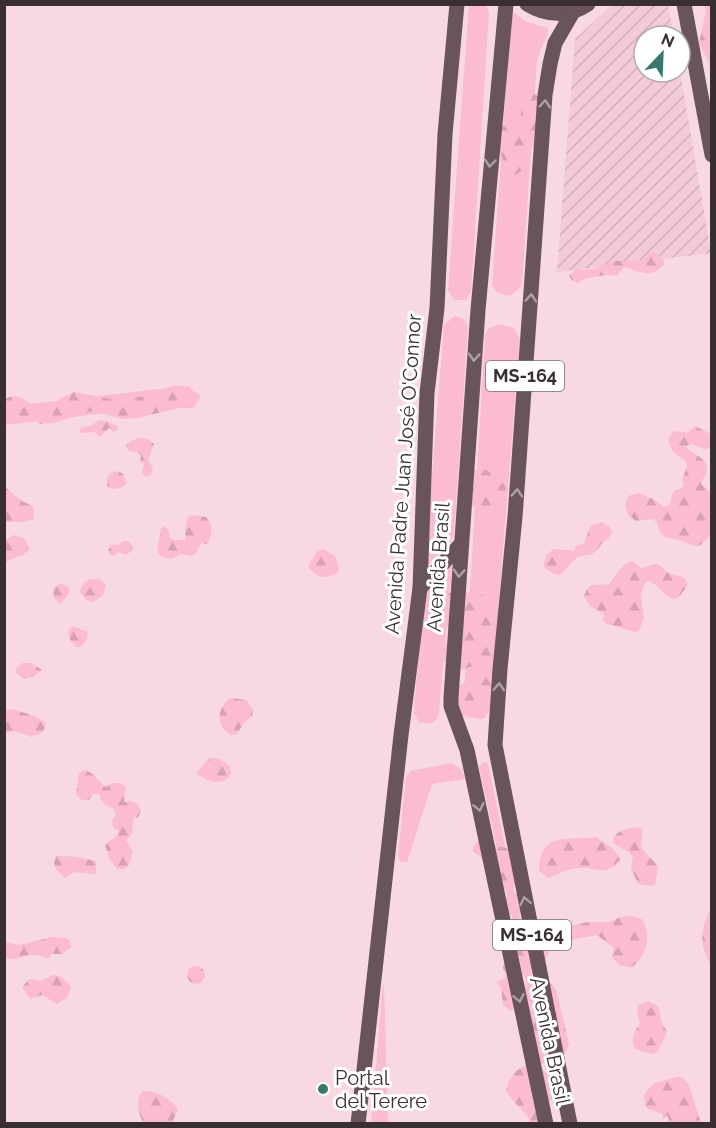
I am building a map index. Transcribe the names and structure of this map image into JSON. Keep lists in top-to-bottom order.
{
  "streets": {
    "main road": ["MS-164", "Avenida Padre Juan José O'Connor", "Avenida Brasil"]
  },
  "places": ["Portal del Terere"],
  "north": "top right"
}
